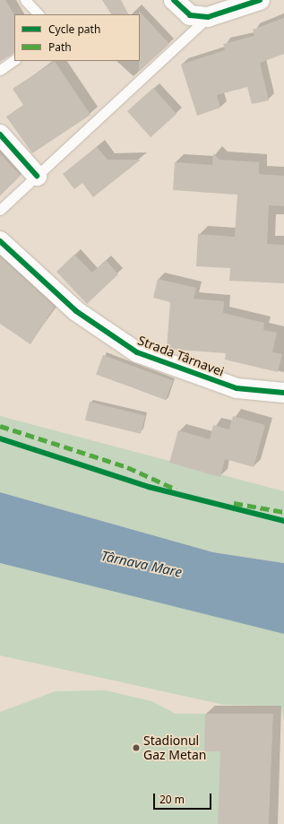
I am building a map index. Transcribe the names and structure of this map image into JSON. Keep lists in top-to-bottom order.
{
  "streets": {
    "street": ["Strada Târnavei"]
  },
  "water": ["Târnava Mare"],
  "places": ["Stadionul Gaz Metan"],
  "legend": ["Cycle path", "Path"],
  "scale_bar": "20 m"
}
